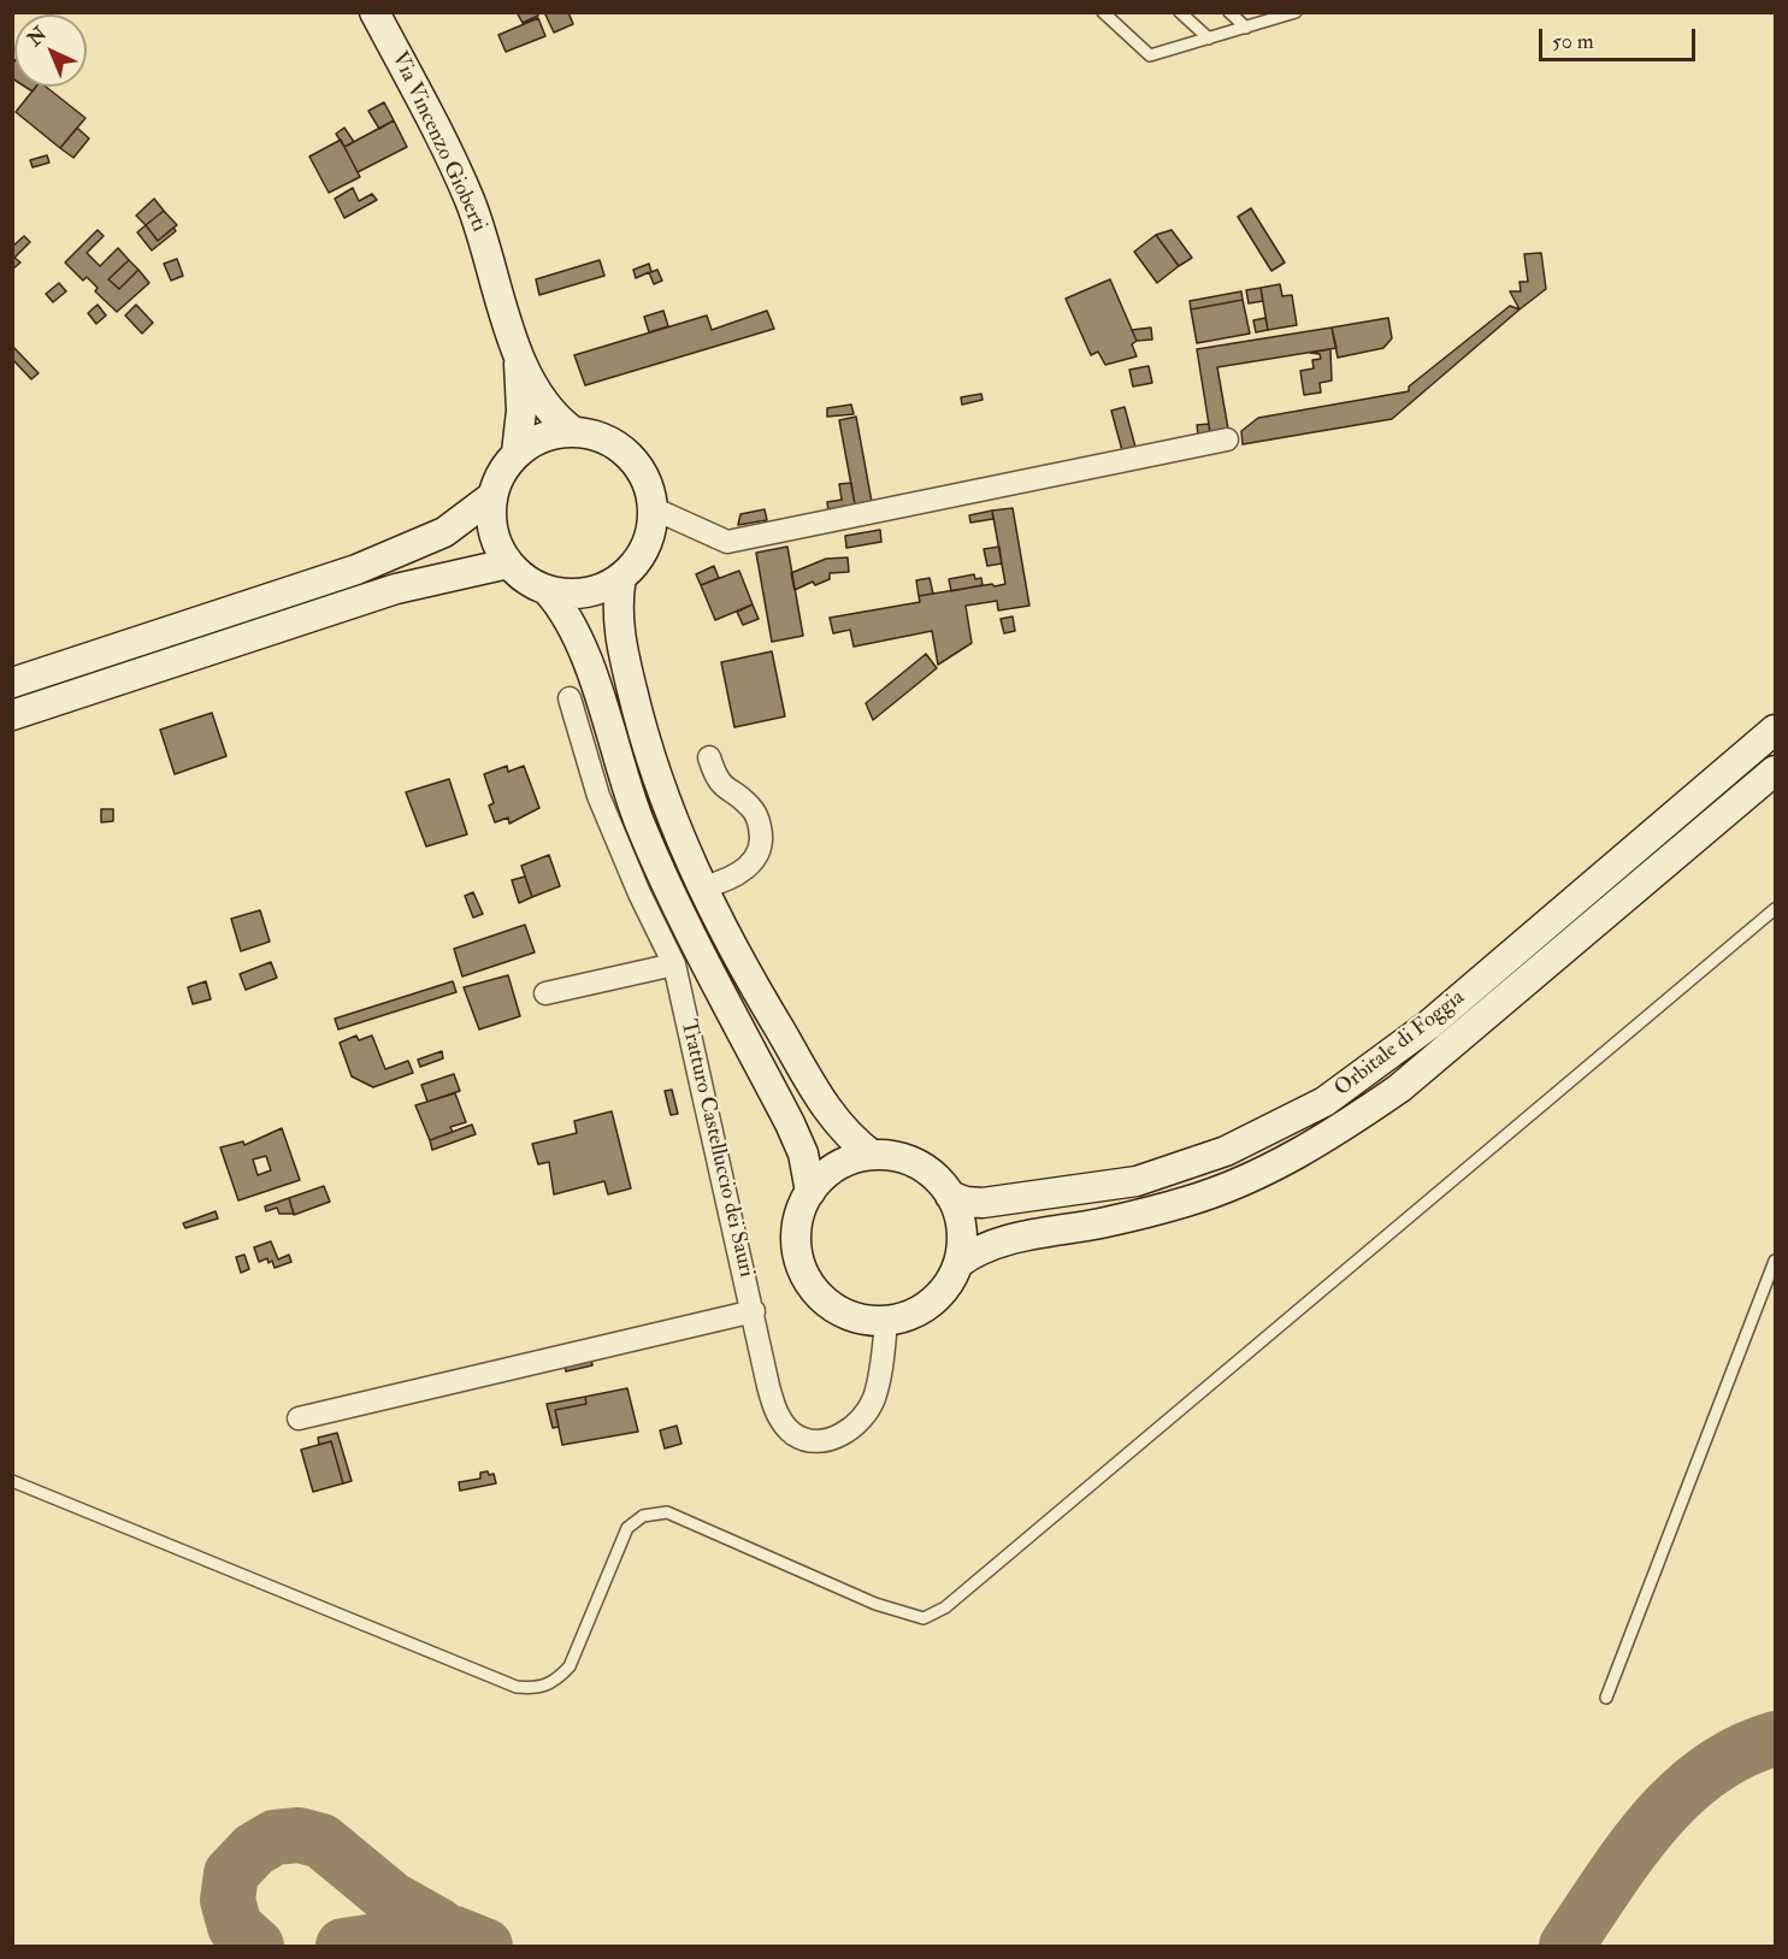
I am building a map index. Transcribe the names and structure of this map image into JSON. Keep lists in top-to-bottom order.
{
  "streets": {
    "main road": ["Via Vincenzo Gioberti", "Orbitale di Foggia"],
    "street": ["Tratturo Castelluccio dei Sauri"]
  },
  "crossings": [
    ["Orbitale di Foggia", "Tratturo Castelluccio dei Sauri"]
  ],
  "scale_bar": "50 m",
  "north": "top left"
}
